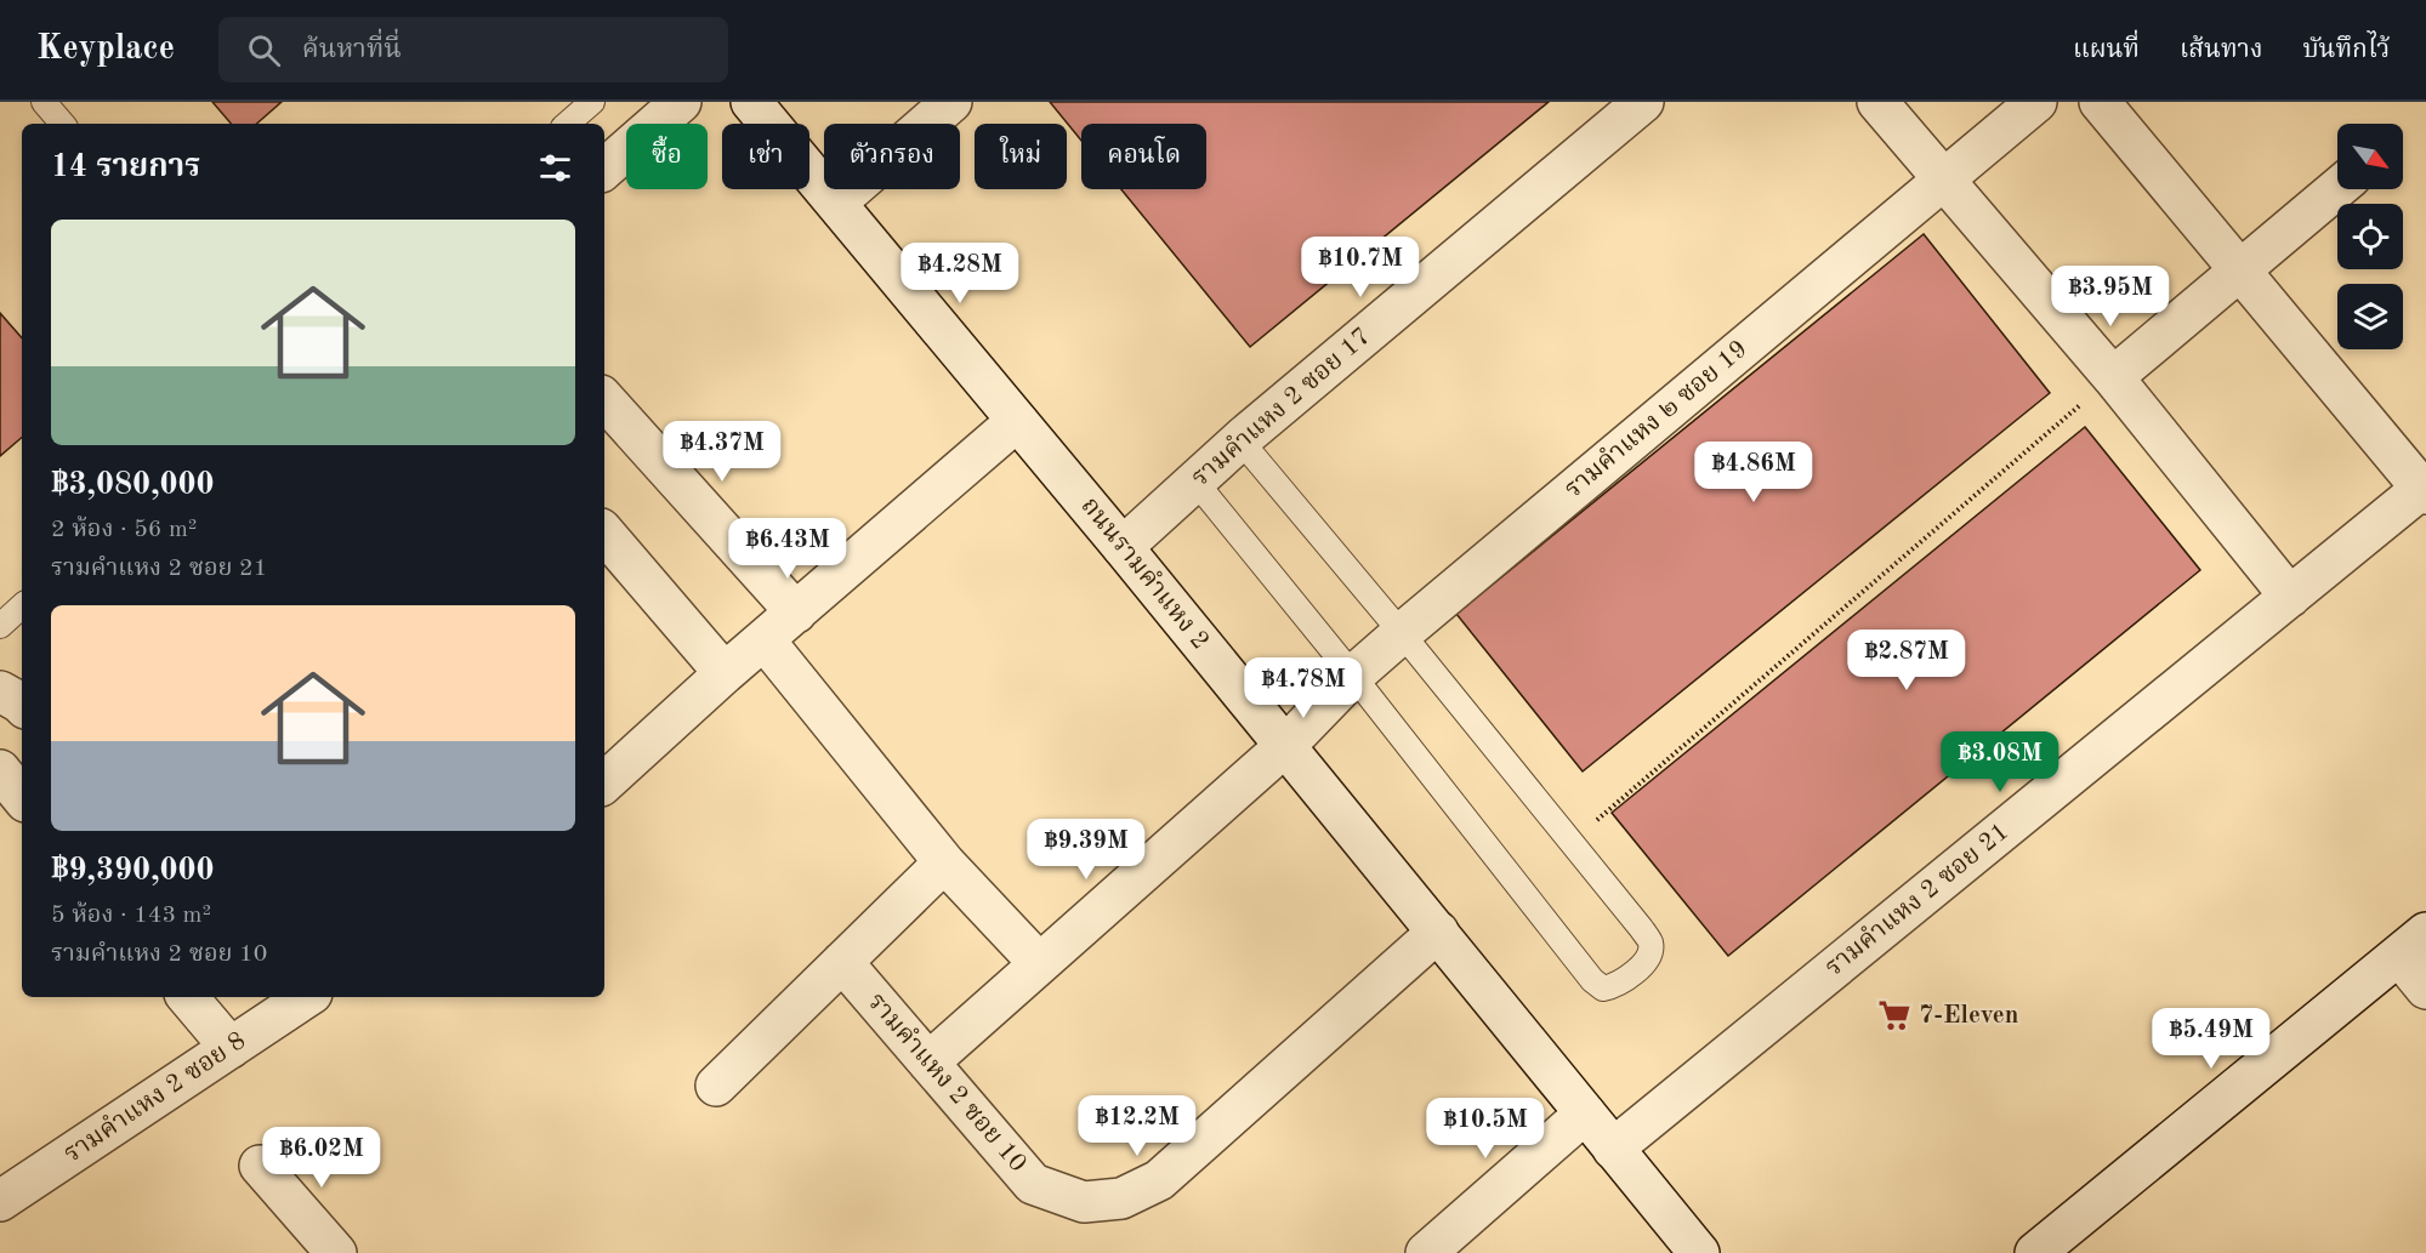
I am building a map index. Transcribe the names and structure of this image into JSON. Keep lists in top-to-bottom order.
{
  "streets": {
    "street": [
      "รามคำแหง 2 ซอย 17",
      "รามคำแหง ๒ ซอย 19",
      "ถนนรามคำแหง 2",
      "รามคำแหง 2 ซอย 21",
      "รามคำแหง 2 ซอย 10",
      "รามคำแหง 2 ซอย 8"
    ]
  },
  "crossings": [
    ["รามคำแหง 2 ซอย 17", "ถนนรามคำแหง 2"],
    ["รามคำแหง ๒ ซอย 19", "ถนนรามคำแหง 2"],
    ["รามคำแหง ๒ ซอย 19", "รามคำแหง 2 ซอย 10"],
    ["ถนนรามคำแหง 2", "รามคำแหง 2 ซอย 21"],
    ["ถนนรามคำแหง 2", "รามคำแหง 2 ซอย 10"]
  ],
  "places": {
    "supermarket": ["7-Eleven"]
  },
  "north": "bottom right",
  "page": {
    "header": "Keyplace",
    "search": "ค้นหาที่นี่",
    "nav": ["แผนที่", "เส้นทาง", "บันทึกไว้"],
    "chip": [
      "ซื้อ",
      "เช่า",
      "ตัวกรอง",
      "ใหม่",
      "คอนโด"
    ],
    "heading": "14 รายการ",
    "list": [
      {
        "name": "฿3,080,000",
        "note": "2 ห้อง · 56 m² · รามคำแหง 2 ซอย 21"
      },
      {
        "name": "฿9,390,000",
        "note": "5 ห้อง · 143 m² · รามคำแหง 2 ซอย 10"
      }
    ],
    "price": [
      "฿10.7M",
      "฿4.28M",
      "฿3.95M",
      "฿4.37M",
      "฿4.86M",
      "฿6.43M",
      "฿2.87M",
      "฿4.78M",
      "฿3.08M",
      "฿9.39M",
      "฿5.49M",
      "฿12.2M",
      "฿10.5M",
      "฿6.02M"
    ]
  }
}
